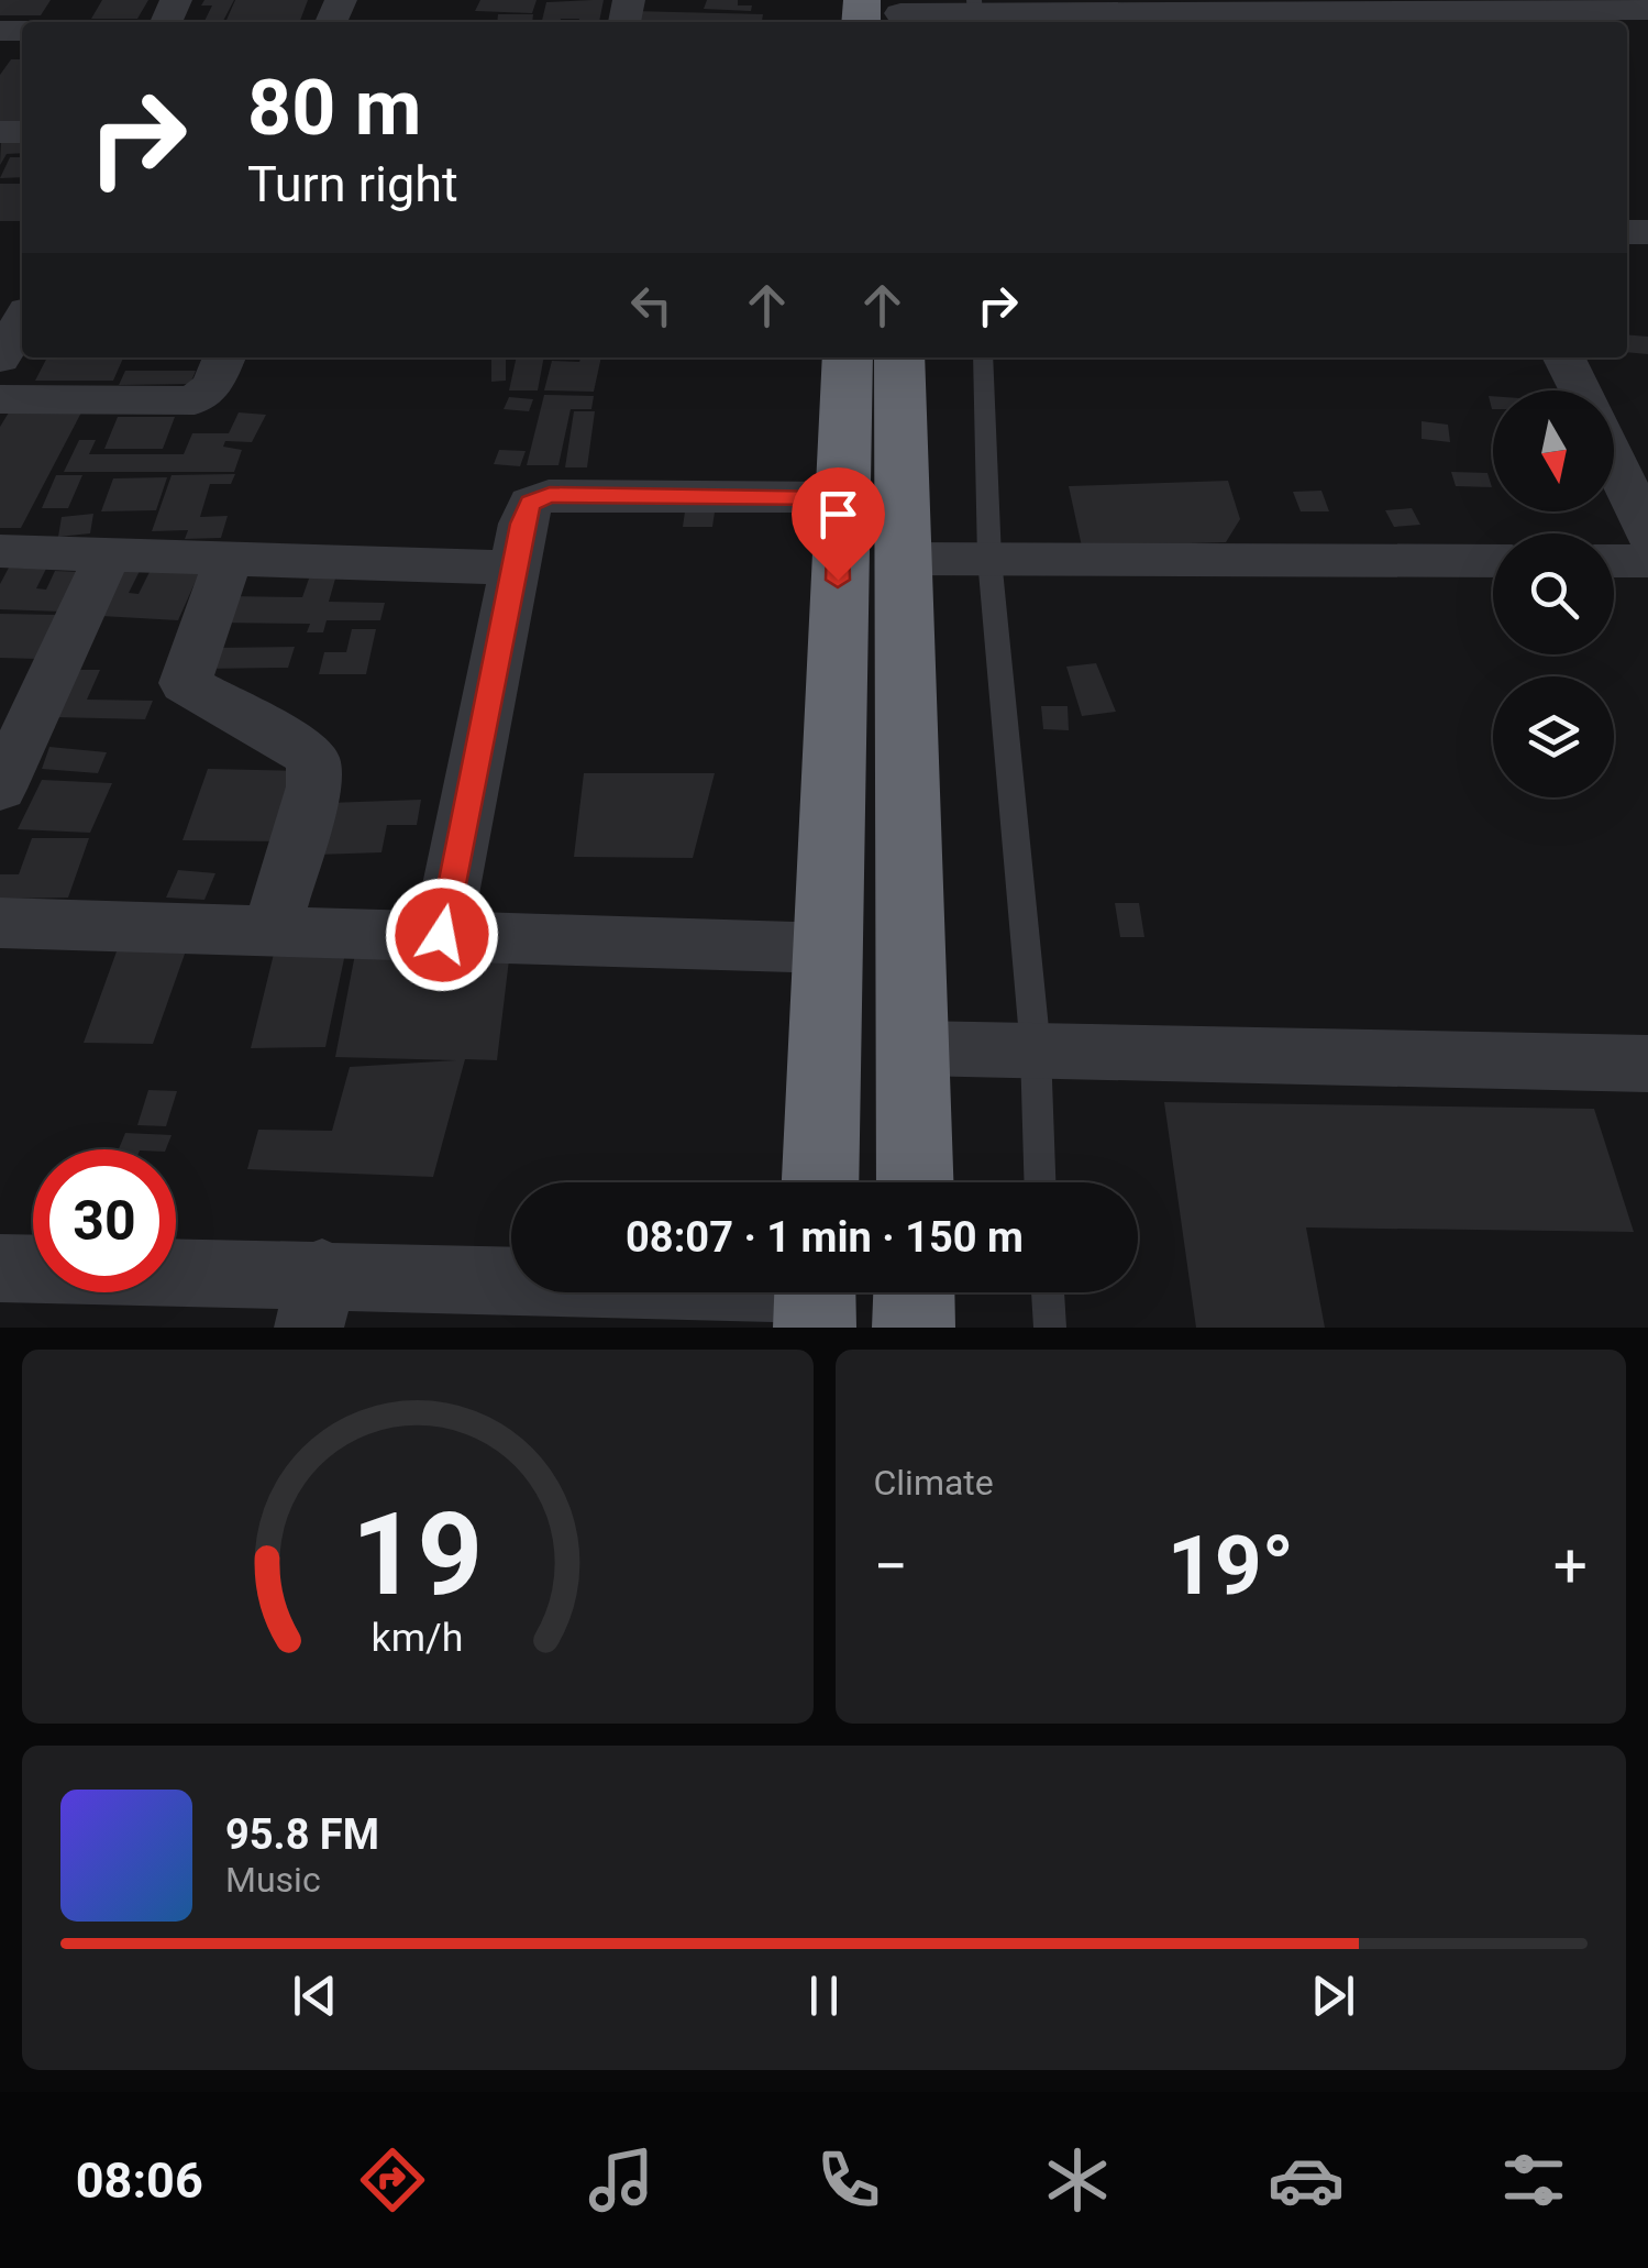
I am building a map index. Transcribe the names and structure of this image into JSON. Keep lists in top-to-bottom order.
{
  "north": "bottom",
  "page": {
    "turn": ["80 m", "Turn right"],
    "limit": "30",
    "trip": "08:07 · 1 min · 150 m",
    "tile": "Climate",
    "heat": ["−", "19°", "+"],
    "song": ["95.8 FM", "Music"],
    "tabs": "08:06",
    "gauge": ["19", "km/h"]
  }
}
